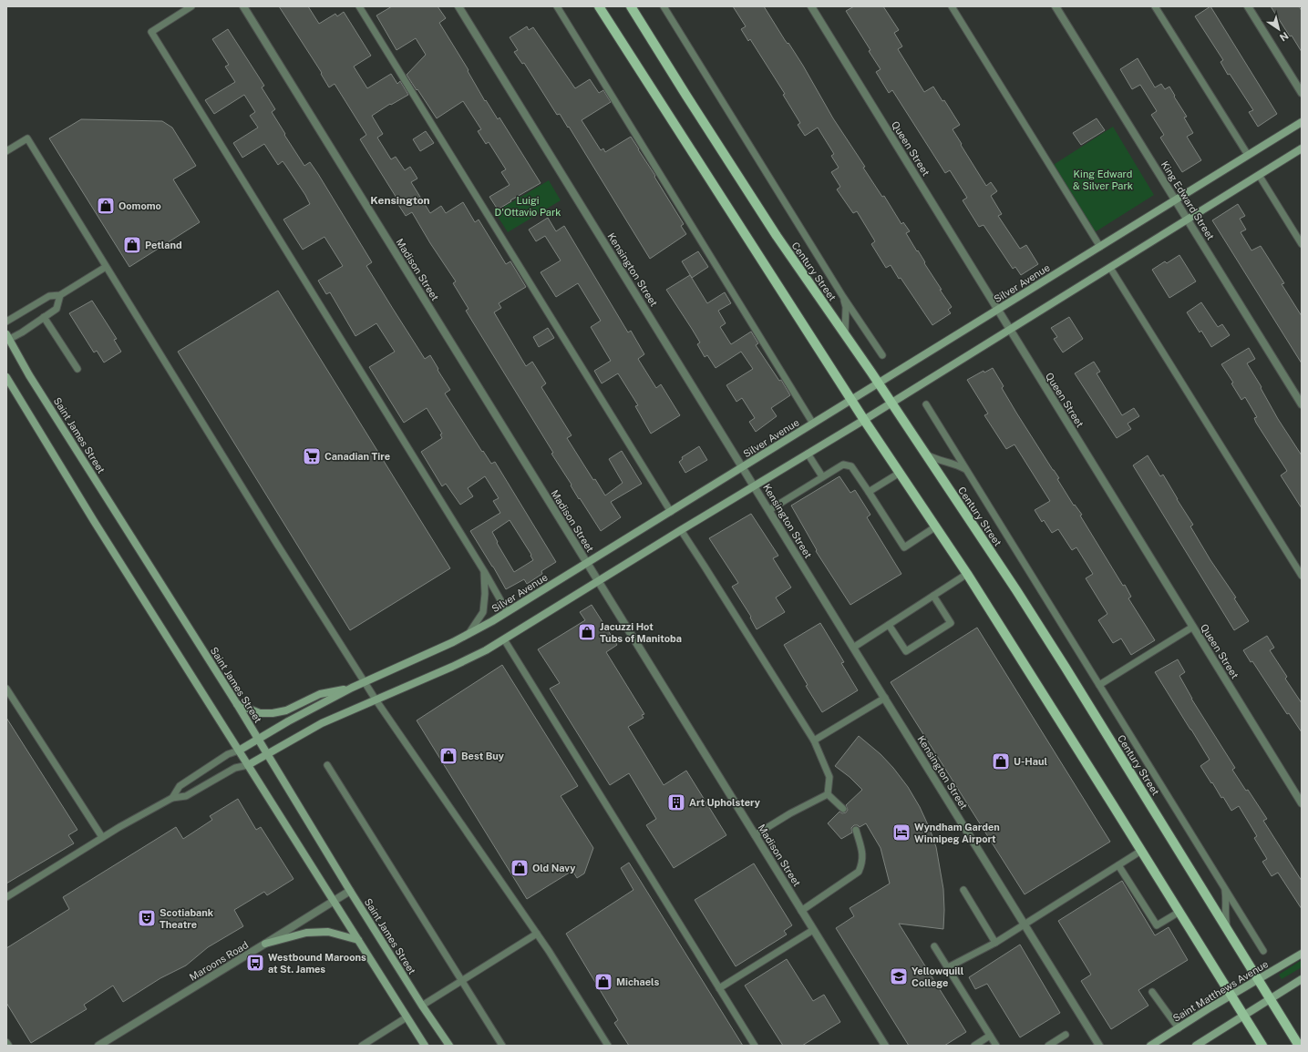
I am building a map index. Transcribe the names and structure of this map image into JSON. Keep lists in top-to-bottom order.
{
  "streets": {
    "main road": ["Century Street"],
    "street": [
      "Queen Street",
      "King Edward Street",
      "Madison Street",
      "Kensington Street",
      "Silver Avenue",
      "Saint James Street",
      "Maroons Road",
      "Saint Matthews Avenue"
    ]
  },
  "crossings": [
    ["Queen Street", "Silver Avenue"],
    ["King Edward Street", "Silver Avenue"],
    ["Madison Street", "Silver Avenue"],
    ["Kensington Street", "Silver Avenue"],
    ["Century Street", "Silver Avenue"],
    ["Century Street", "Saint Matthews Avenue"],
    ["Silver Avenue", "Saint James Street"],
    ["Saint James Street", "Maroons Road"]
  ],
  "districts": ["Kensington"],
  "parks": ["King Edward & Silver Park", "Luigi D'Ottavio Park"],
  "places": {
    "shop": [
      "Oomomo",
      "Petland",
      "Jacuzzi Hot Tubs of Manitoba",
      "Best Buy",
      "U-Haul",
      "Old Navy",
      "Michaels"
    ],
    "supermarket": ["Canadian Tire"],
    "building": ["Art Upholstery"],
    "hotel": ["Wyndham Garden Winnipeg Airport"],
    "theatre": ["Scotiabank Theatre"],
    "bus stop": ["Westbound Maroons at St. James"],
    "school or university": ["Yellowquill College"]
  },
  "north": "bottom right"
}
